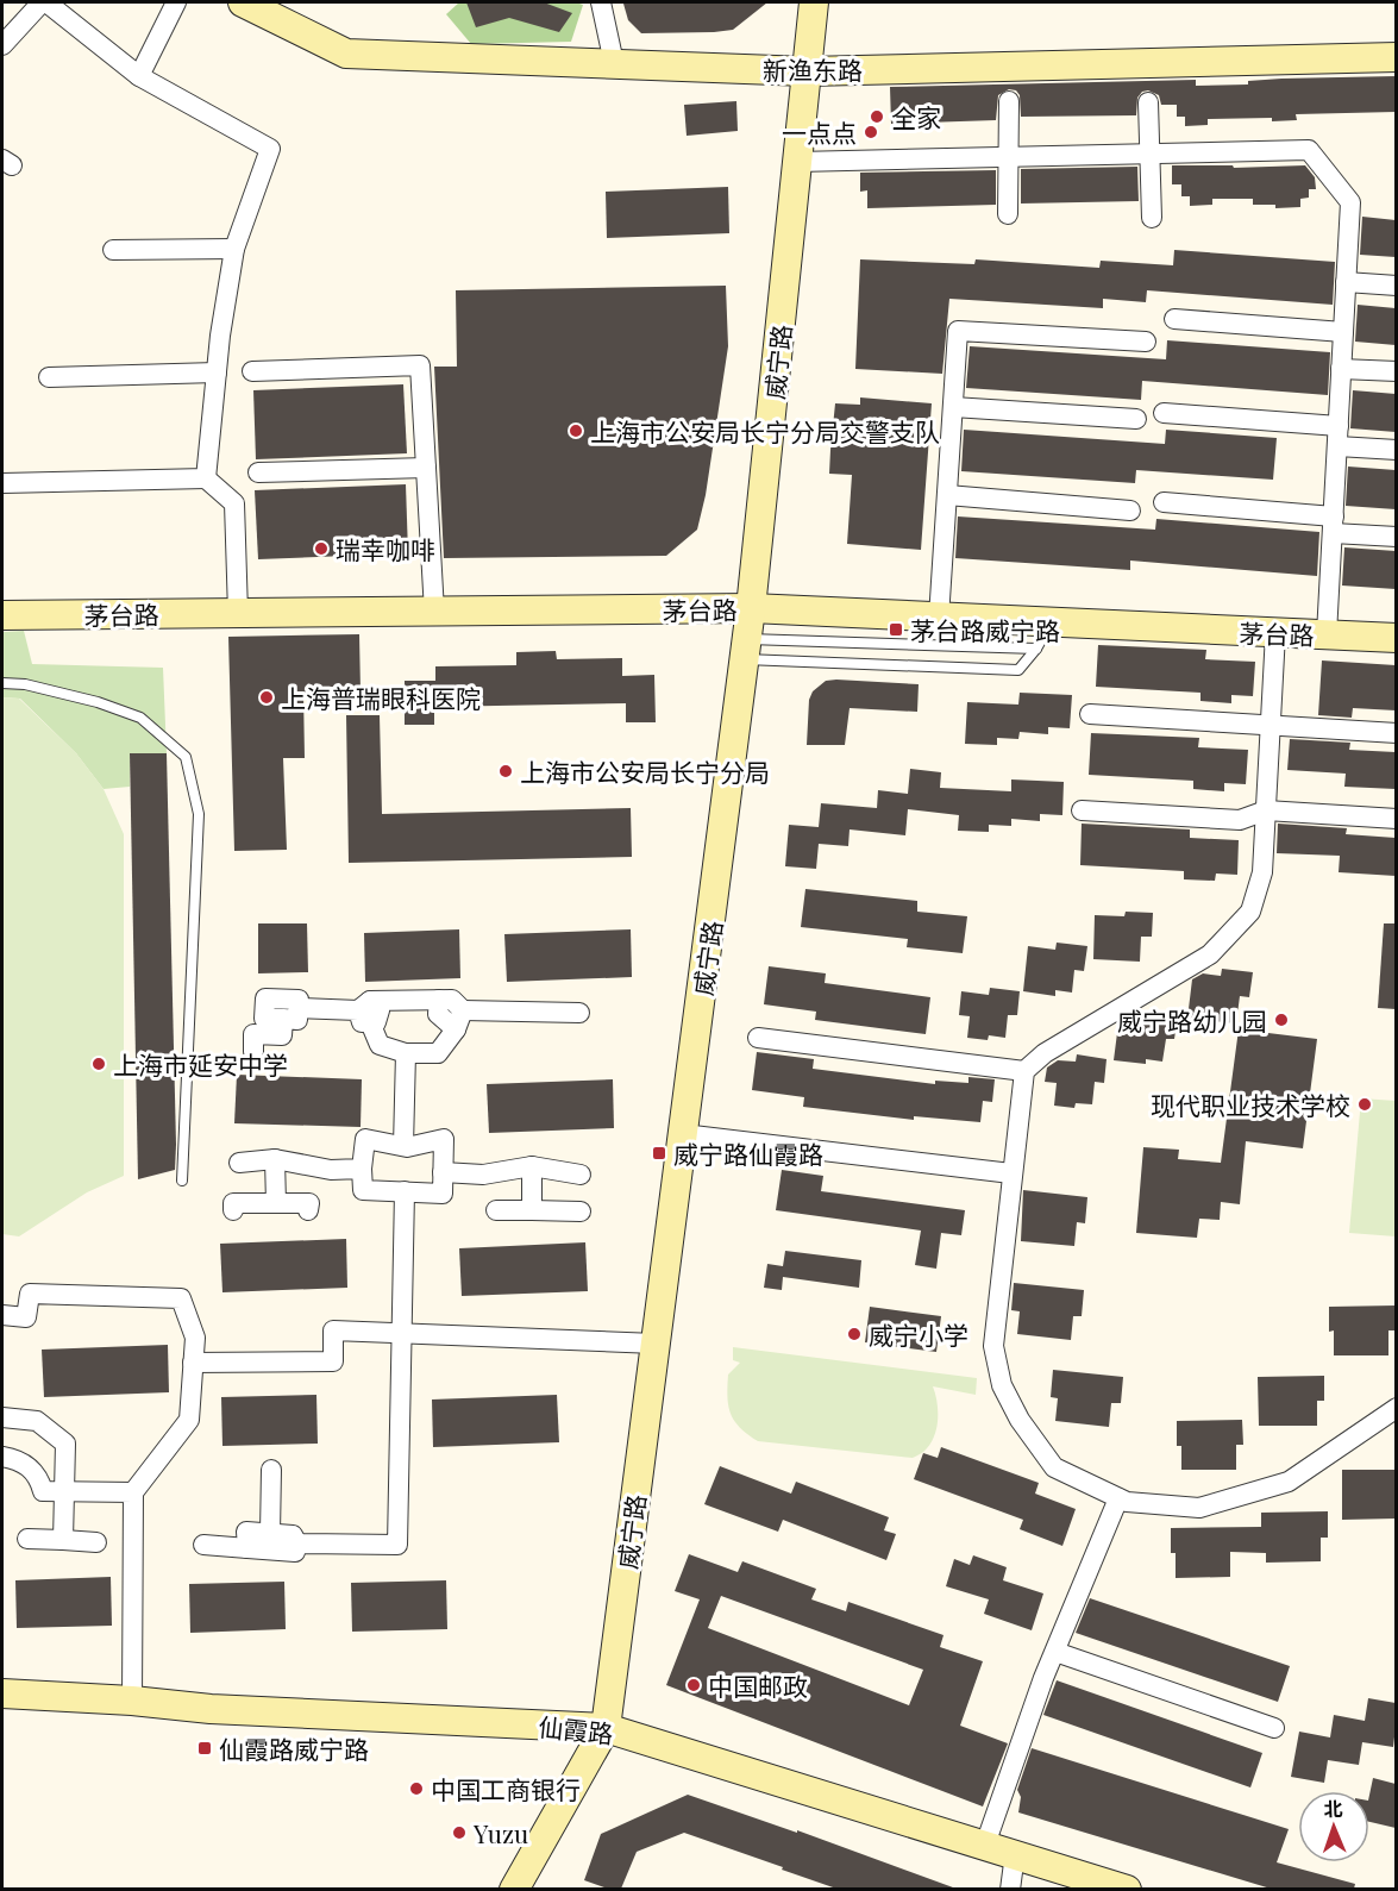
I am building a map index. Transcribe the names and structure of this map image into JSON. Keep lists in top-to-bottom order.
{
  "streets": {
    "main road": [
      "新渔东路",
      "威宁路",
      "茅台路",
      "仙霞路"
    ]
  },
  "crossings": [
    ["新渔东路", "威宁路"],
    ["威宁路", "茅台路"],
    ["威宁路", "仙霞路"]
  ],
  "places": {
    "other": [
      "全家",
      "一点点",
      "上海市公安局长宁分局交警支队",
      "瑞幸咖啡",
      "上海普瑞眼科医院",
      "上海市公安局长宁分局",
      "威宁路幼儿园",
      "上海市延安中学",
      "现代职业技术学校",
      "威宁小学",
      "中国邮政",
      "中国工商银行",
      "Yuzu"
    ],
    "transit": ["茅台路威宁路", "威宁路仙霞路", "仙霞路威宁路"]
  },
  "north": "top"
}
